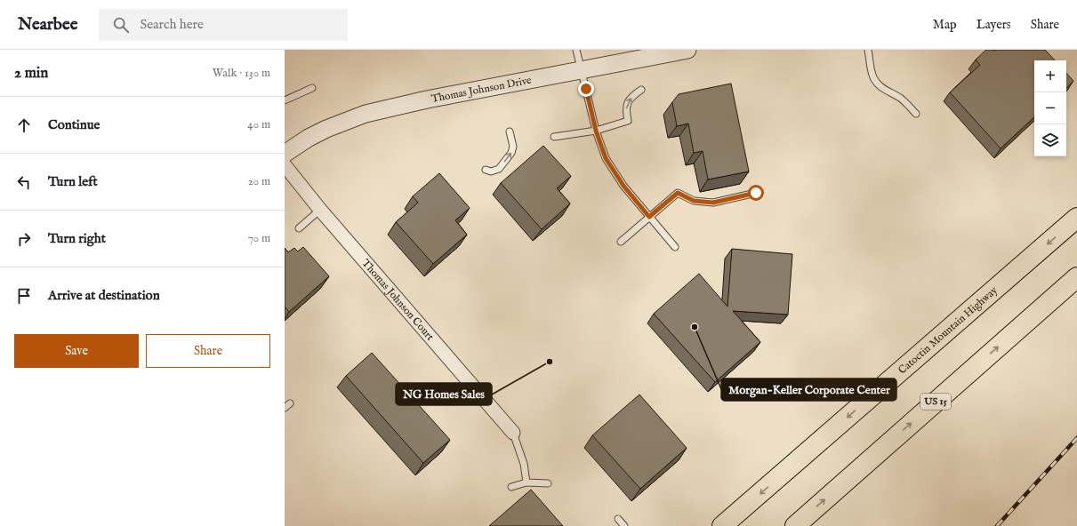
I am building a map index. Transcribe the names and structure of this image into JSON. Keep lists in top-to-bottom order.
{
  "streets": {
    "highway": ["Catoctin Mountain Highway", "US 15"],
    "street": ["Thomas Johnson Drive", "Thomas Johnson Court"]
  },
  "places": ["Morgan-Keller Corporate Center", "NG Homes Sales"],
  "page": {
    "header": "Nearbee",
    "search": "Search here",
    "nav": ["Map", "Layers", "Share"],
    "heading": ["2 min", "Walk · 130 m"],
    "map_buttons": ["+", "−"],
    "list": [
      ["Continue", "40 m"],
      ["Turn left", "20 m"],
      ["Turn right", "70 m"],
      "Arrive at destination"
    ],
    "buttons": ["Save", "Share"]
  }
}
